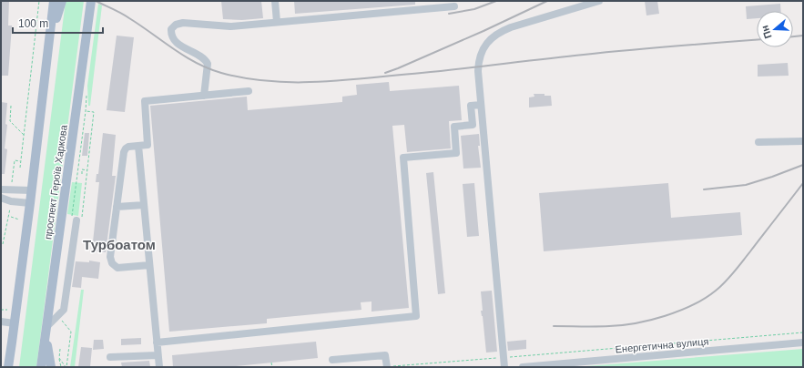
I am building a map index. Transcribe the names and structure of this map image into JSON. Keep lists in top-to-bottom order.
{
  "streets": {
    "main road": ["проспект Героїв Харкова"],
    "street": ["Енергетична вулиця"]
  },
  "districts": ["Турбоатом"],
  "scale_bar": "100 m",
  "north": "left"
}
